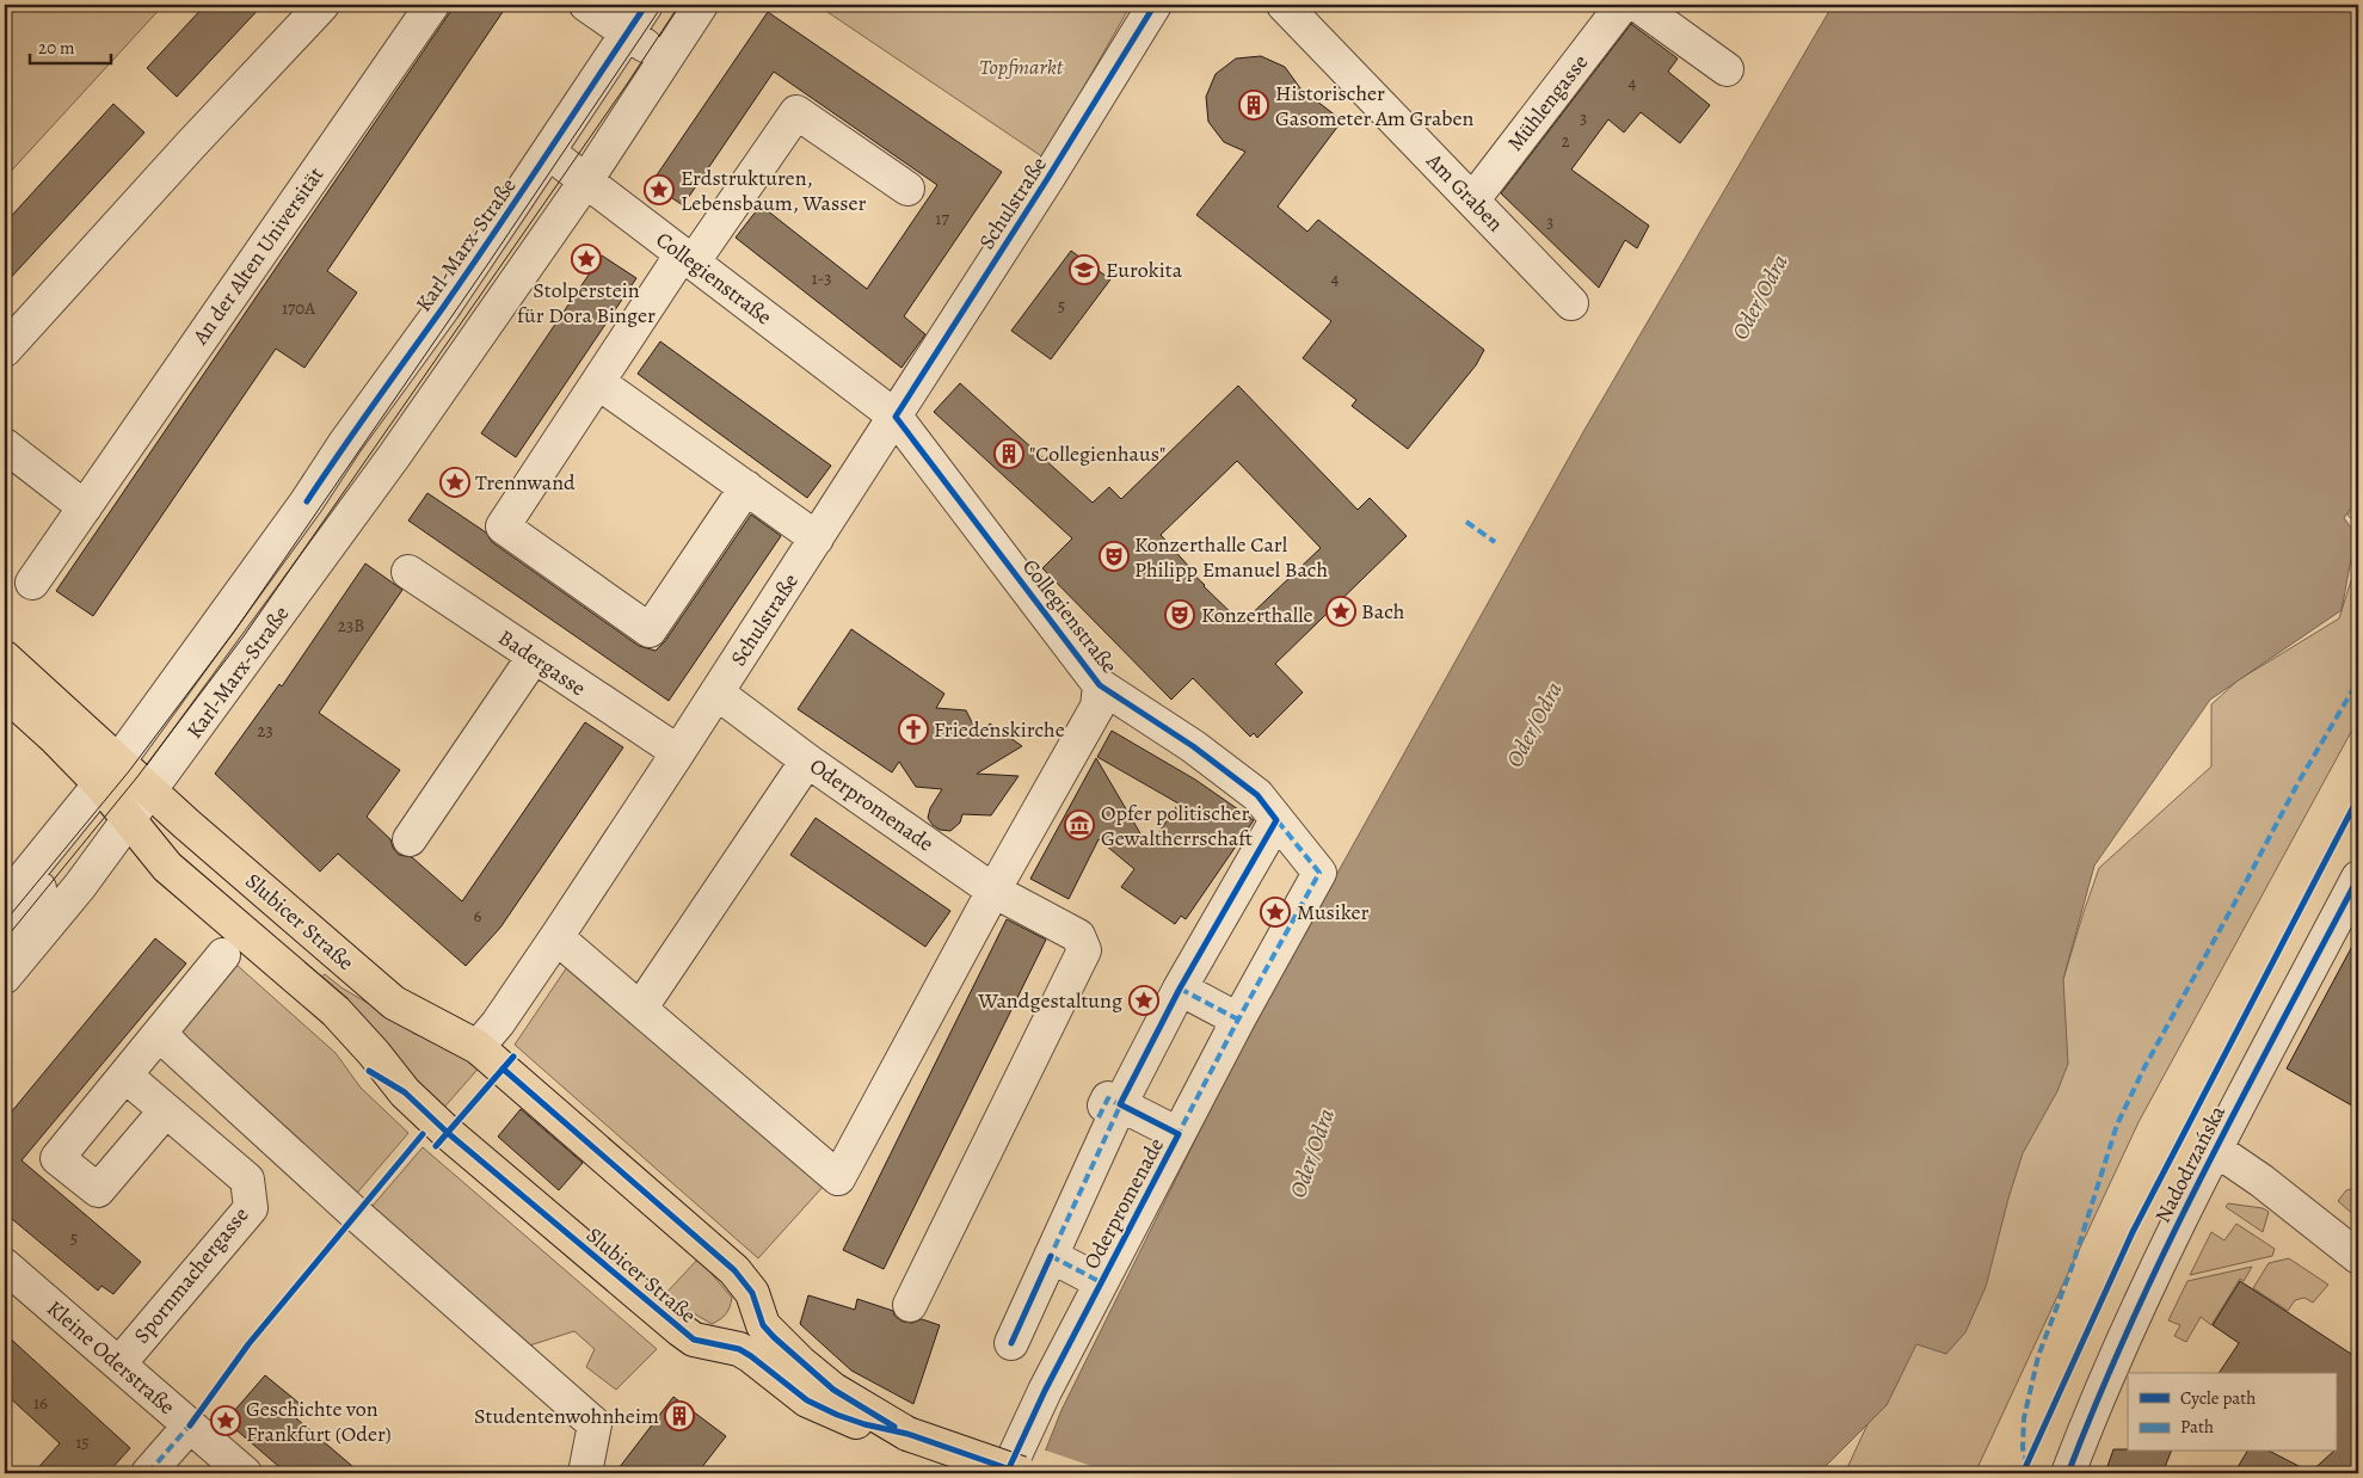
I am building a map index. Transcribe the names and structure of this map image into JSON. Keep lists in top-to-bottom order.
{
  "streets": {
    "main road": ["Slubicer Straße"],
    "street": [
      "Mühlengasse",
      "Am Graben",
      "Schulstraße",
      "Karl-Marx-Straße",
      "An der Alten Universität",
      "Collegienstraße",
      "Badergasse",
      "Oderpromenade",
      "Nadodrzańska",
      "Spornmachergasse",
      "Kleine Oderstraße"
    ]
  },
  "crossings": [
    ["Mühlengasse", "Am Graben"],
    ["Schulstraße", "Collegienstraße"],
    ["Schulstraße", "Badergasse"],
    ["Schulstraße", "Oderpromenade"],
    ["Schulstraße", "Slubicer Straße"],
    ["Karl-Marx-Straße", "Collegienstraße"],
    ["Karl-Marx-Straße", "Slubicer Straße"],
    ["Collegienstraße", "Oderpromenade"],
    ["Spornmachergasse", "Kleine Oderstraße"]
  ],
  "water": ["Oder/Odra"],
  "parks": ["Topfmarkt"],
  "places": {
    "building": ["Historischer Gasometer Am Graben", "\"Collegienhaus\"", "Studentenwohnheim"],
    "place": [
      "Erdstrukturen, Lebensbaum, Wasser",
      "Stolperstein für Dora Binger",
      "Trennwand",
      "Bach",
      "Musiker",
      "Wandgestaltung",
      "Geschichte von Frankfurt (Oder)"
    ],
    "school or university": ["Eurokita"],
    "theatre": ["Konzerthalle Carl Philipp Emanuel Bach", "Konzerthalle"],
    "church": ["Friedenskirche"],
    "museum": ["Opfer politischer Gewaltherrschaft"]
  },
  "house_numbers": [
    "4",
    "3",
    "2",
    "17",
    "3",
    "1-3",
    "4",
    "5",
    "170A",
    "23B",
    "23",
    "6",
    "5",
    "16",
    "15"
  ],
  "legend": ["Cycle path", "Path"],
  "scale_bar": "20 m"
}
